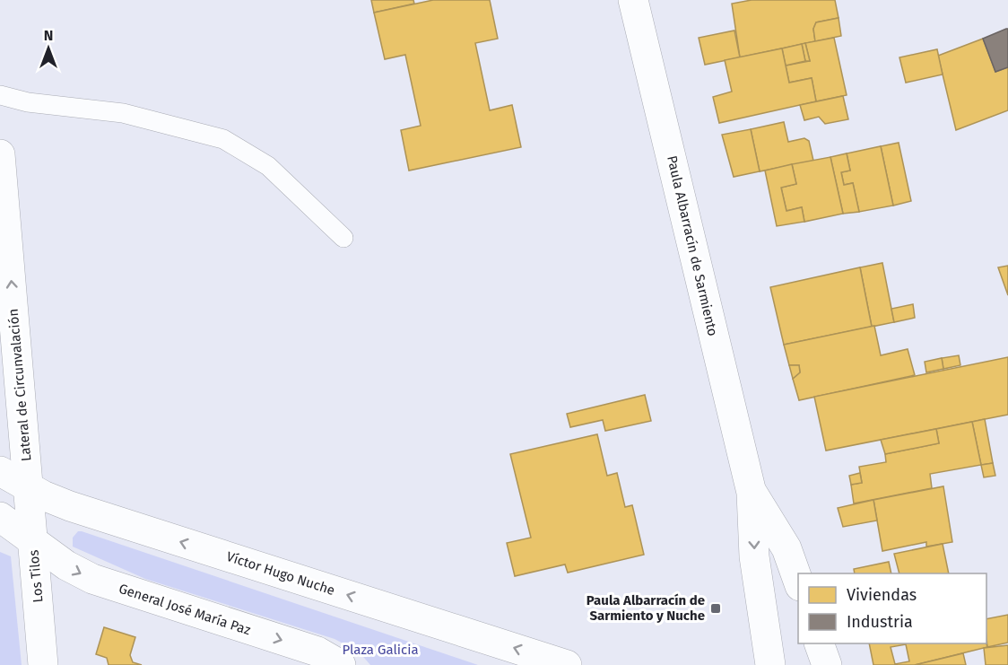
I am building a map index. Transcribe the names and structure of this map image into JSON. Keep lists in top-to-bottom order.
{
  "streets": {
    "street": [
      "Paula Albarracín de Sarmiento",
      "Lateral de Circunvalación",
      "Víctor Hugo Nuche",
      "Los Tilos",
      "General José María Paz"
    ]
  },
  "crossings": [
    ["Lateral de Circunvalación", "Víctor Hugo Nuche"],
    ["Lateral de Circunvalación", "Los Tilos"],
    ["Víctor Hugo Nuche", "Los Tilos"],
    ["Los Tilos", "General José María Paz"]
  ],
  "one_way": ["Lateral de Circunvalación", "Víctor Hugo Nuche", "General José María Paz"],
  "parks": ["Plaza Galicia"],
  "places": {
    "transit": ["Paula Albarracín de Sarmiento y Nuche"]
  },
  "legend": ["Viviendas", "Industria"],
  "north": "top"
}
